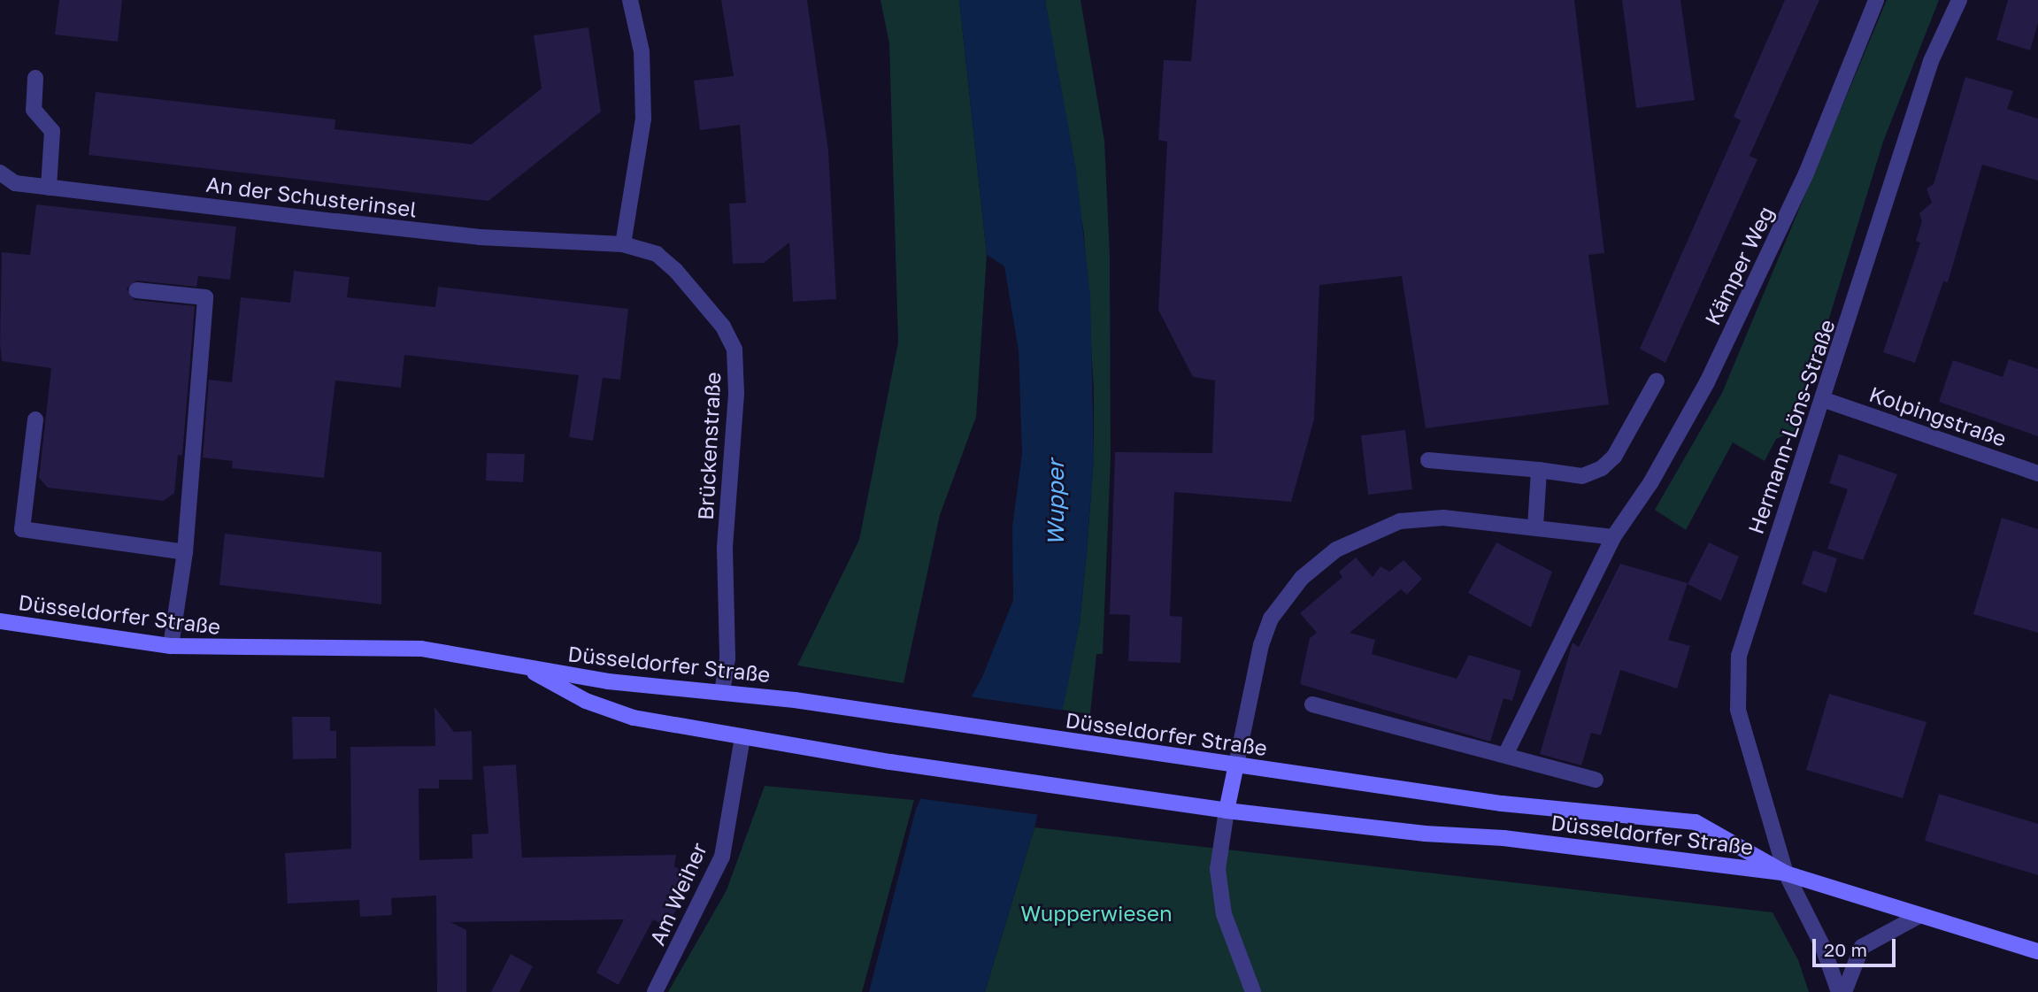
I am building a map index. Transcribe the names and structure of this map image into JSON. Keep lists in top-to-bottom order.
{
  "streets": {
    "main road": ["Düsseldorfer Straße"],
    "street": [
      "An der Schusterinsel",
      "Kämper Weg",
      "Kolpingstraße",
      "Hermann-Löns-Straße",
      "Brückenstraße",
      "Am Weiher"
    ]
  },
  "crossings": [
    ["An der Schusterinsel", "Brückenstraße"],
    ["Kolpingstraße", "Hermann-Löns-Straße"],
    ["Hermann-Löns-Straße", "Düsseldorfer Straße"],
    ["Brückenstraße", "Düsseldorfer Straße"],
    ["Düsseldorfer Straße", "Am Weiher"]
  ],
  "water": ["Wupper"],
  "parks": ["Wupperwiesen"],
  "scale_bar": "20 m"
}
